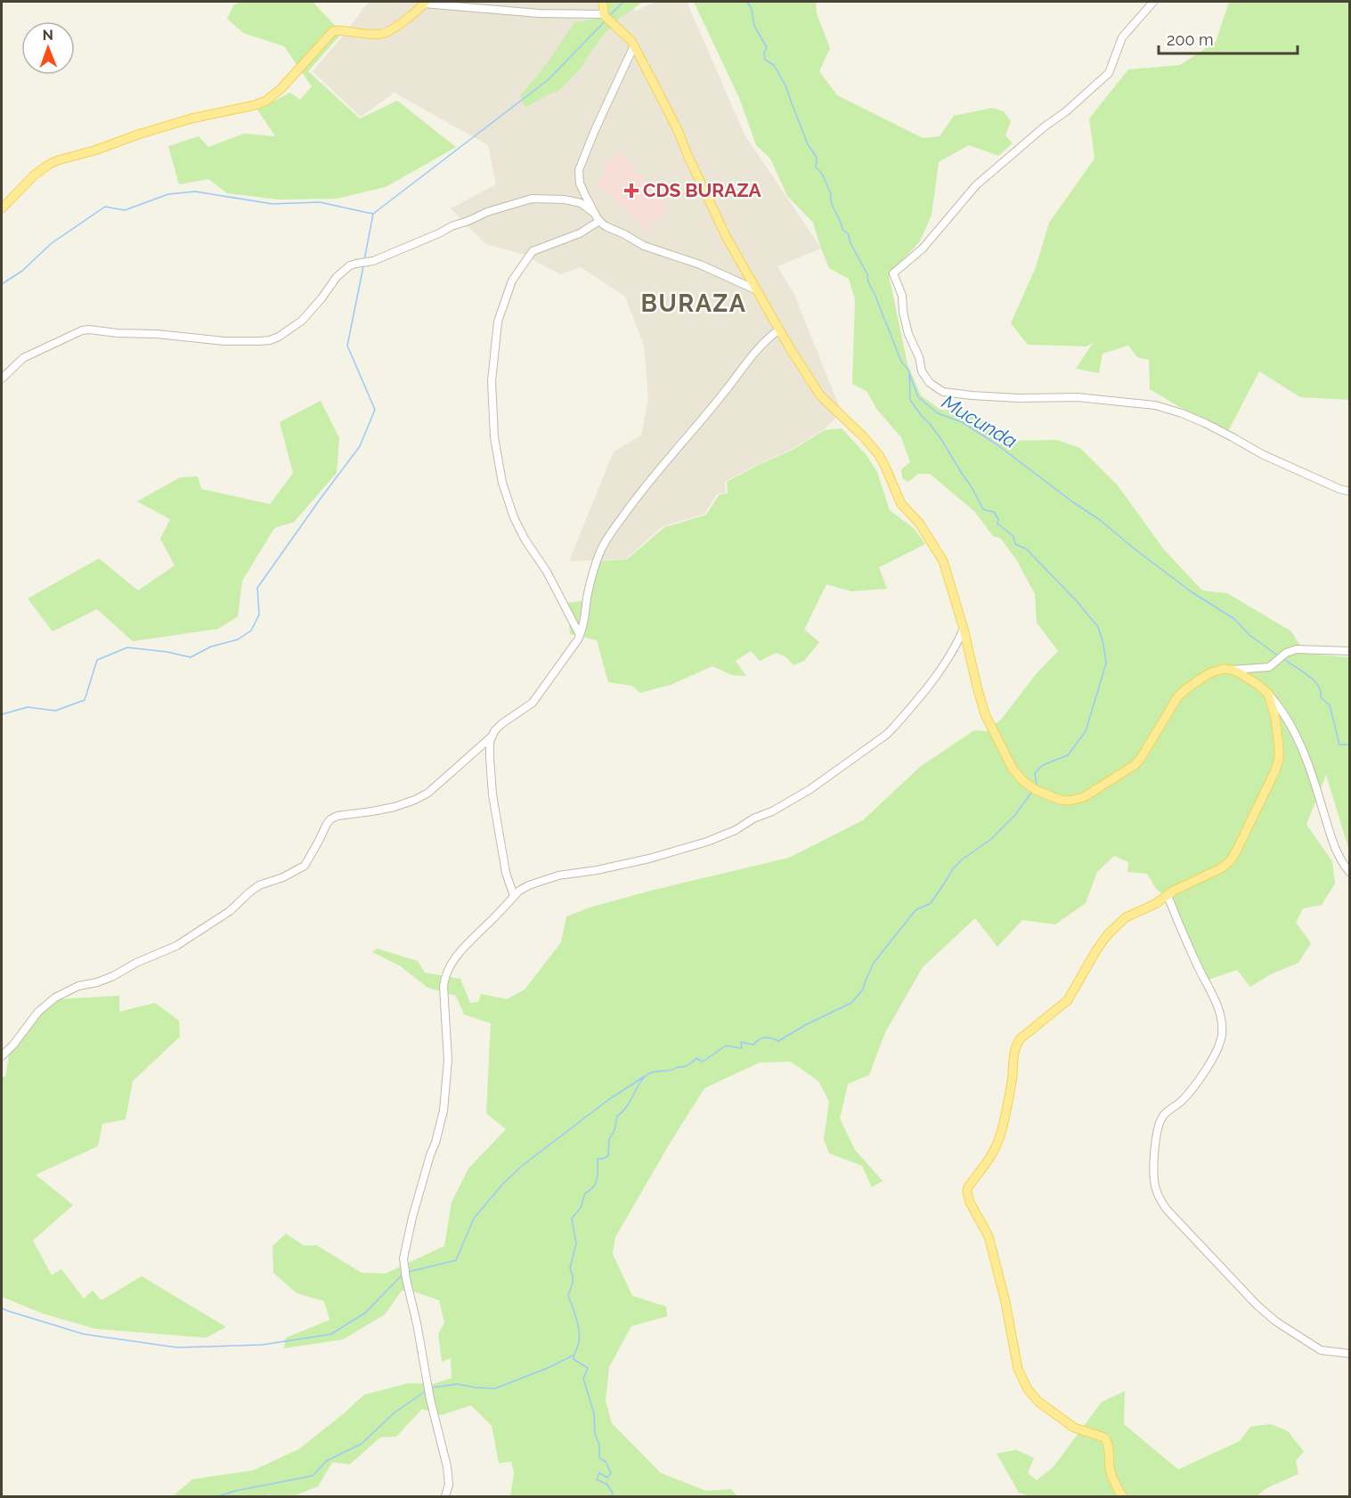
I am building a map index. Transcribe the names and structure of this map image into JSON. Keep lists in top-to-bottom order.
{
  "districts": ["BURAZA"],
  "water": ["Mucunda"],
  "places": {
    "health": ["CDS BURAZA"]
  },
  "scale_bar": "200 m",
  "north": "top"
}
